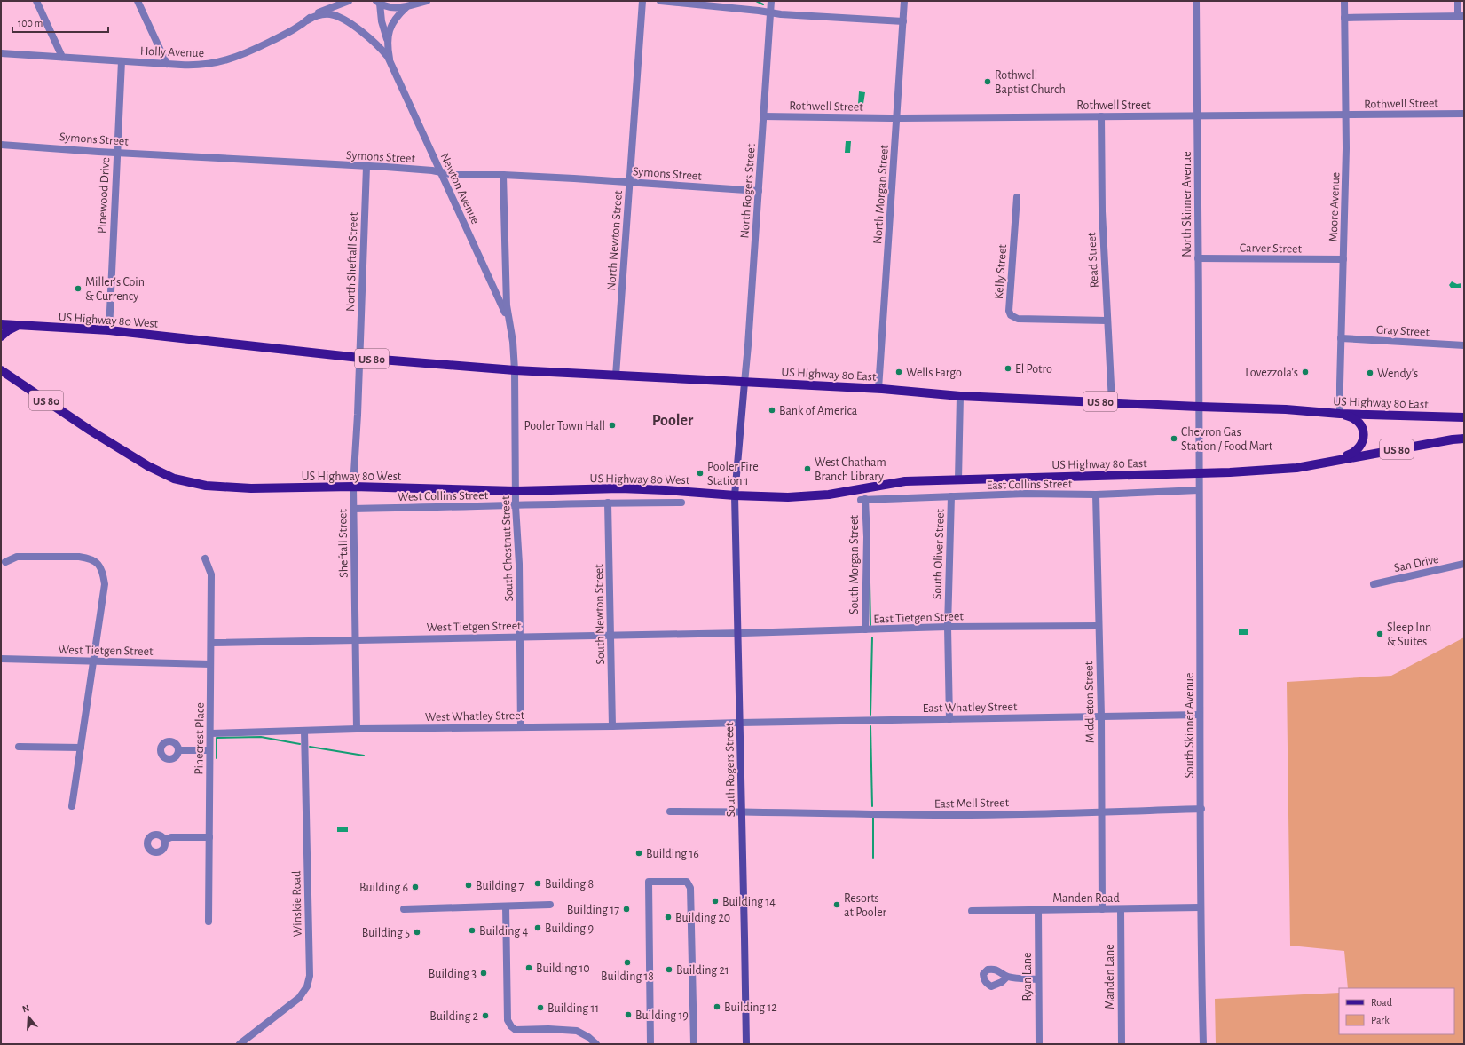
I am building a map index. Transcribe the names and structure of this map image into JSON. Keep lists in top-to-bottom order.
{
  "streets": {
    "main road": ["US Highway 80 West", "US 80", "US Highway 80 East"],
    "street": [
      "Holly Avenue",
      "Rothwell Street",
      "Symons Street",
      "Newton Avenue",
      "North Rogers Street",
      "North Morgan Street",
      "Pinewood Drive",
      "North Skinner Avenue",
      "Moore Avenue",
      "North Newton Street",
      "Carver Street",
      "Read Street",
      "North Sheftall Street",
      "Kelly Street",
      "Gray Street",
      "East Collins Street",
      "West Collins Street",
      "Sheftall Street",
      "South Chestnut Street",
      "South Oliver Street",
      "San Drive",
      "South Morgan Street",
      "South Newton Street",
      "East Tietgen Street",
      "West Tietgen Street",
      "Middleton Street",
      "East Whatley Street",
      "West Whatley Street",
      "South Skinner Avenue",
      "Pinecrest Place",
      "South Rogers Street",
      "East Mell Street",
      "Manden Road",
      "Winskie Road",
      "Ryan Lane",
      "Manden Lane"
    ]
  },
  "crossings": [
    ["Holly Avenue", "Newton Avenue"],
    ["Holly Avenue", "Pinewood Drive"],
    ["Rothwell Street", "North Rogers Street"],
    ["Rothwell Street", "North Morgan Street"],
    ["Rothwell Street", "North Skinner Avenue"],
    ["Rothwell Street", "Moore Avenue"],
    ["Rothwell Street", "Read Street"],
    ["Symons Street", "Newton Avenue"],
    ["Symons Street", "North Rogers Street"],
    ["Symons Street", "Pinewood Drive"],
    ["Symons Street", "North Newton Street"],
    ["Symons Street", "North Sheftall Street"],
    ["Newton Avenue", "South Chestnut Street"],
    ["North Rogers Street", "US Highway 80 West"],
    ["North Rogers Street", "US Highway 80 East"],
    ["North Rogers Street", "South Rogers Street"],
    ["North Morgan Street", "US Highway 80 East"],
    ["Pinewood Drive", "US Highway 80 West"],
    ["North Skinner Avenue", "Carver Street"],
    ["North Skinner Avenue", "US Highway 80 East"],
    ["North Skinner Avenue", "South Skinner Avenue"],
    ["Moore Avenue", "Carver Street"],
    ["Moore Avenue", "Gray Street"],
    ["Moore Avenue", "US Highway 80 East"],
    ["North Newton Street", "US Highway 80 West"],
    ["Read Street", "Kelly Street"],
    ["Read Street", "US Highway 80 East"],
    ["North Sheftall Street", "US Highway 80 West"],
    ["North Sheftall Street", "Sheftall Street"],
    ["US Highway 80 West", "US Highway 80 East"],
    ["US Highway 80 West", "Sheftall Street"],
    ["US Highway 80 West", "South Chestnut Street"],
    ["US Highway 80 West", "South Rogers Street"],
    ["US Highway 80 East", "South Skinner Avenue"],
    ["US Highway 80 East", "South Rogers Street"],
    ["East Collins Street", "South Oliver Street"],
    ["East Collins Street", "South Morgan Street"],
    ["East Collins Street", "Middleton Street"],
    ["East Collins Street", "South Skinner Avenue"],
    ["West Collins Street", "Sheftall Street"],
    ["West Collins Street", "South Chestnut Street"],
    ["West Collins Street", "South Newton Street"],
    ["Sheftall Street", "West Tietgen Street"],
    ["Sheftall Street", "West Whatley Street"],
    ["South Chestnut Street", "West Tietgen Street"],
    ["South Chestnut Street", "West Whatley Street"],
    ["South Oliver Street", "East Tietgen Street"],
    ["South Oliver Street", "East Whatley Street"],
    ["South Morgan Street", "East Tietgen Street"],
    ["South Newton Street", "West Tietgen Street"],
    ["South Newton Street", "West Whatley Street"],
    ["East Tietgen Street", "West Tietgen Street"],
    ["East Tietgen Street", "Middleton Street"],
    ["East Tietgen Street", "South Rogers Street"],
    ["West Tietgen Street", "Pinecrest Place"],
    ["West Tietgen Street", "South Rogers Street"],
    ["Middleton Street", "East Whatley Street"],
    ["Middleton Street", "East Mell Street"],
    ["Middleton Street", "Manden Road"],
    ["East Whatley Street", "West Whatley Street"],
    ["East Whatley Street", "South Skinner Avenue"],
    ["East Whatley Street", "South Rogers Street"],
    ["West Whatley Street", "Pinecrest Place"],
    ["West Whatley Street", "South Rogers Street"],
    ["West Whatley Street", "Winskie Road"],
    ["South Skinner Avenue", "East Mell Street"],
    ["South Skinner Avenue", "Manden Road"],
    ["South Rogers Street", "East Mell Street"],
    ["Manden Road", "Ryan Lane"],
    ["Manden Road", "Manden Lane"]
  ],
  "districts": ["Pooler"],
  "places": [
    "Rothwell Baptist Church",
    "Miller's Coin & Currency",
    "El Potro",
    "Wells Fargo",
    "Lovezzola's",
    "Wendy's",
    "Bank of America",
    "Pooler Town Hall",
    "Chevron Gas Station / Food Mart",
    "West Chatham Branch Library",
    "Pooler Fire Station 1",
    "Sleep Inn & Suites",
    "Building 16",
    "Building 8",
    "Building 7",
    "Building 6",
    "Building 14",
    "Resorts at Pooler",
    "Building 17",
    "Building 20",
    "Building 9",
    "Building 4",
    "Building 5",
    "Building 18",
    "Building 10",
    "Building 21",
    "Building 3",
    "Building 12",
    "Building 11",
    "Building 19",
    "Building 2"
  ],
  "legend": ["Road", "Park"],
  "scale_bar": "100 m",
  "north": "top"
}
